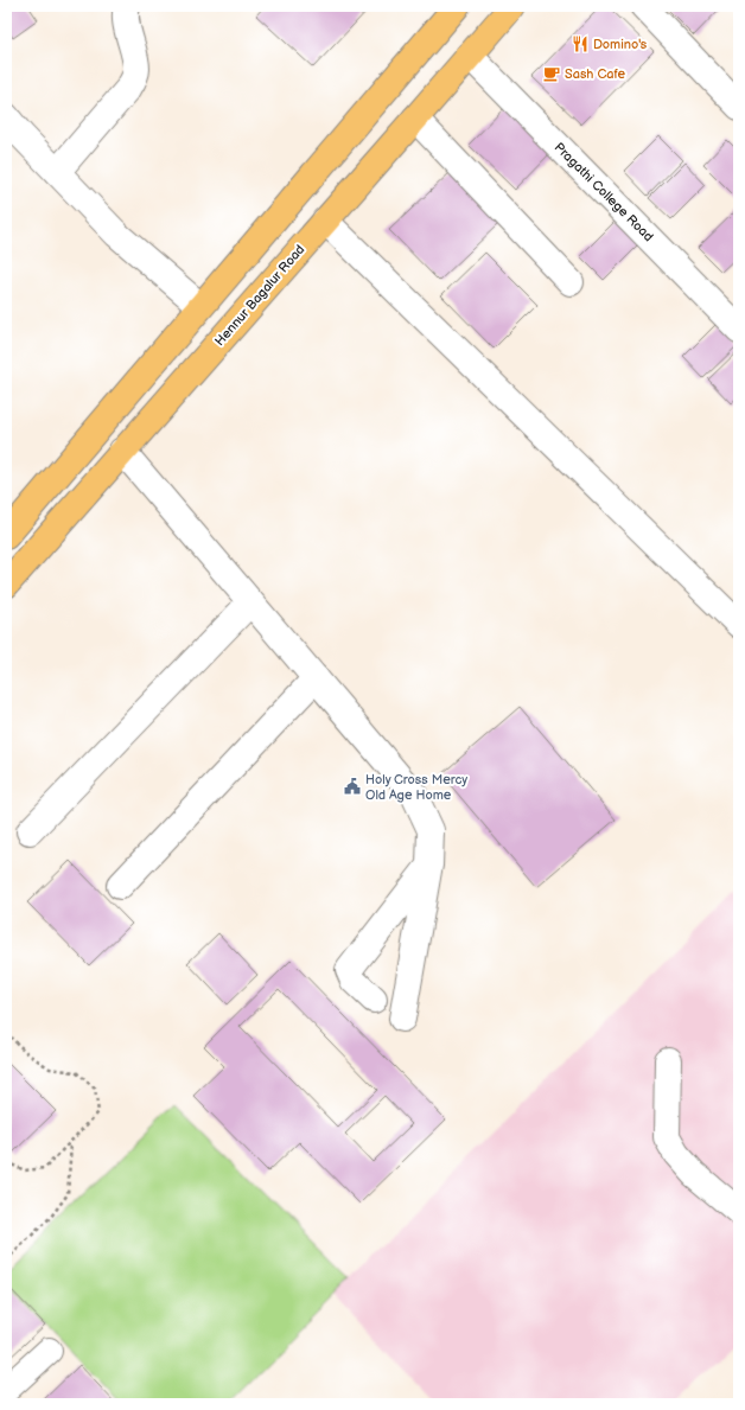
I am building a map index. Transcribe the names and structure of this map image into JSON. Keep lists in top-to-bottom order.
{
  "streets": {
    "main road": ["Hennur Bagalur Road"],
    "street": ["Pragathi College Road"]
  },
  "crossings": [
    ["Pragathi College Road", "Hennur Bagalur Road"]
  ],
  "places": {
    "restaurant": ["Domino's"],
    "cafe": ["Sash Cafe"],
    "public building": ["Holy Cross Mercy Old Age Home"]
  }
}
